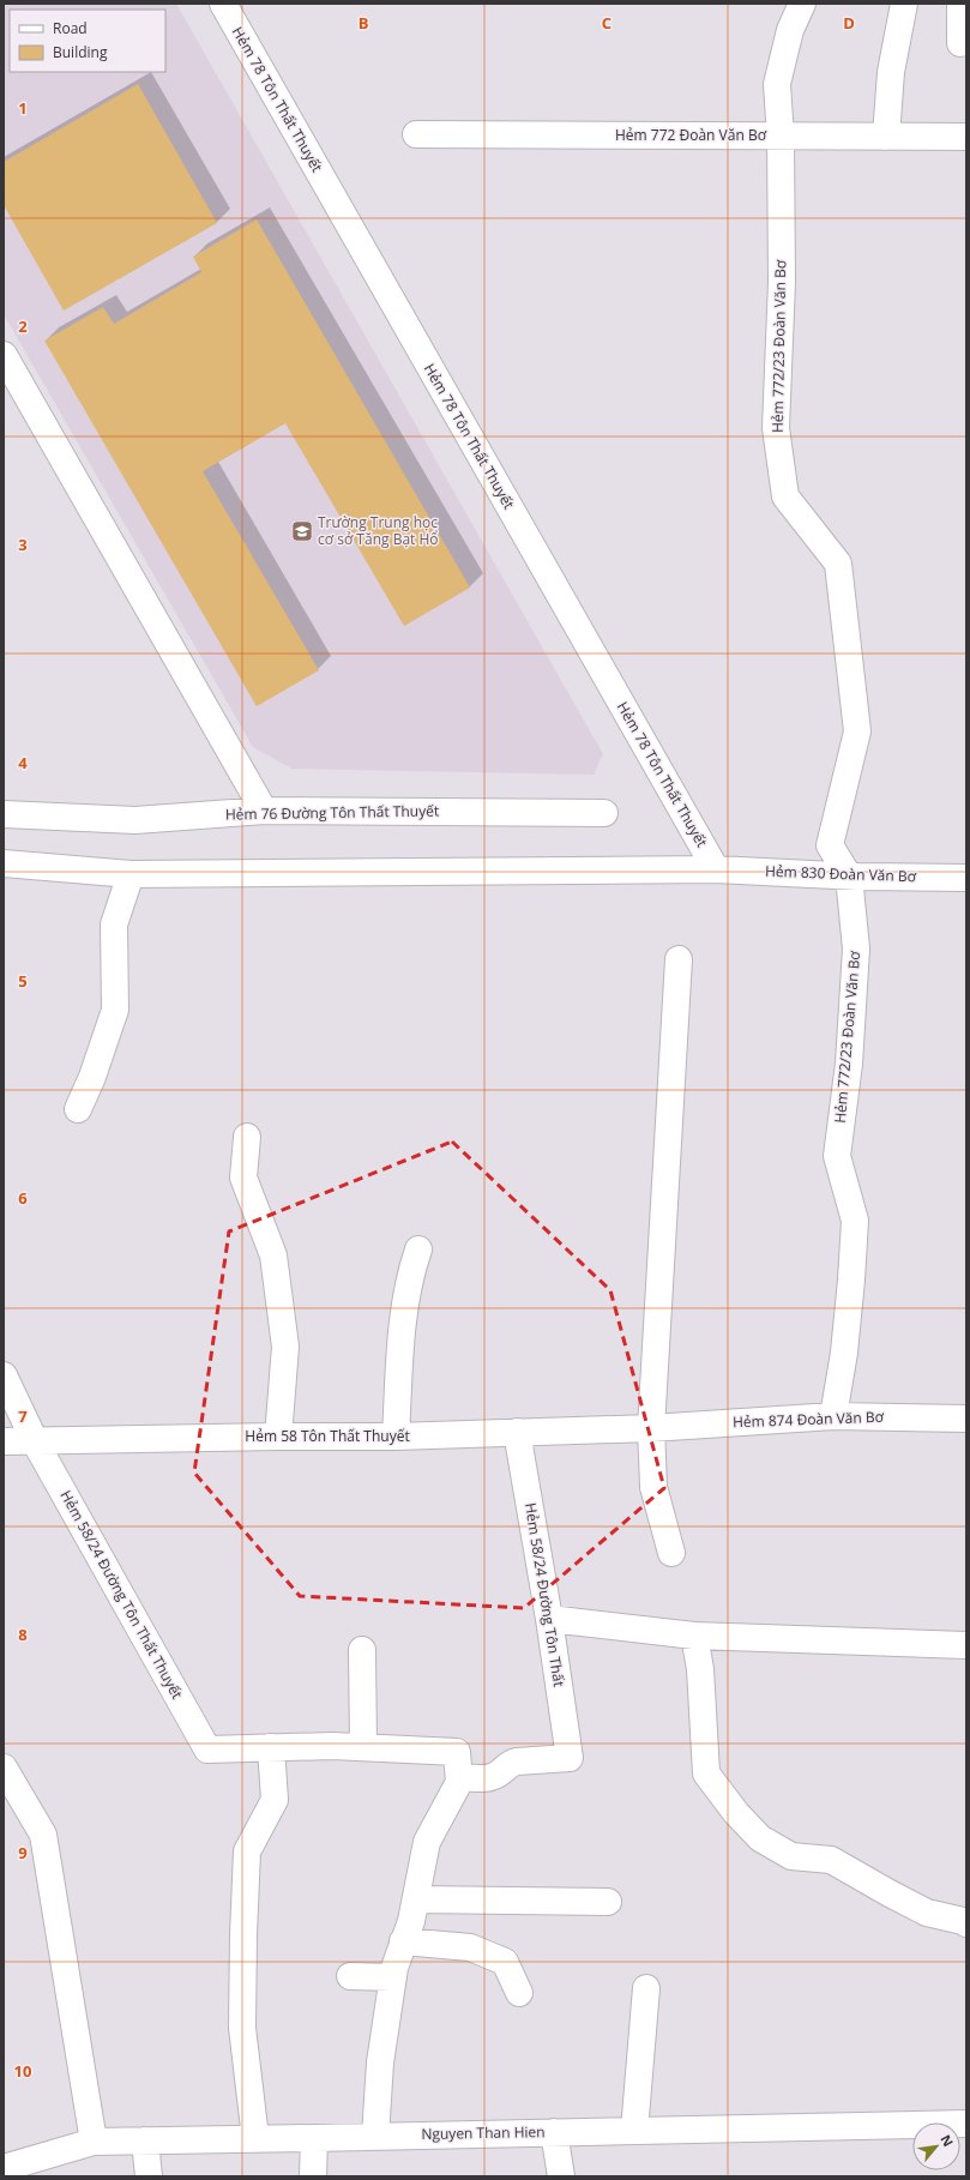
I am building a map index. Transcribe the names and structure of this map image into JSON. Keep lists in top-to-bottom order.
{
  "streets": {
    "street": [
      "Hẻm 78 Tôn Thất Thuyết",
      "Hẻm 772 Đoàn Văn Bơ",
      "Hẻm 772/23 Đoàn Văn Bơ",
      "Hẻm 76 Đường Tôn Thất Thuyết",
      "Hẻm 830 Đoàn Văn Bơ",
      "Hẻm 874 Đoàn Văn Bơ",
      "Hẻm 58 Tôn Thất Thuyết",
      "Hẻm 58/24 Đường Tôn Thất Thuyết",
      "Hẻm 58/24 Đường Tôn Thất",
      "Nguyen Than Hien"
    ]
  },
  "crossings": [
    ["Hẻm 78 Tôn Thất Thuyết", "Hẻm 830 Đoàn Văn Bơ"],
    ["Hẻm 772 Đoàn Văn Bơ", "Hẻm 772/23 Đoàn Văn Bơ"],
    ["Hẻm 772/23 Đoàn Văn Bơ", "Hẻm 830 Đoàn Văn Bơ"],
    ["Hẻm 772/23 Đoàn Văn Bơ", "Hẻm 874 Đoàn Văn Bơ"],
    ["Hẻm 874 Đoàn Văn Bơ", "Hẻm 58 Tôn Thất Thuyết"],
    ["Hẻm 58 Tôn Thất Thuyết", "Hẻm 58/24 Đường Tôn Thất Thuyết"],
    ["Hẻm 58 Tôn Thất Thuyết", "Hẻm 58/24 Đường Tôn Thất"]
  ],
  "places": {
    "school or university": ["Trường Trung học cơ sở Tăng Bạt Hổ"]
  },
  "legend": ["Road", "Building"],
  "north": "top right",
  "grid": {
    "columns": ["B", "C", "D"],
    "rows": [
      "1",
      "2",
      "3",
      "4",
      "5",
      "6",
      "7",
      "8",
      "9",
      "10"
    ]
  }
}
